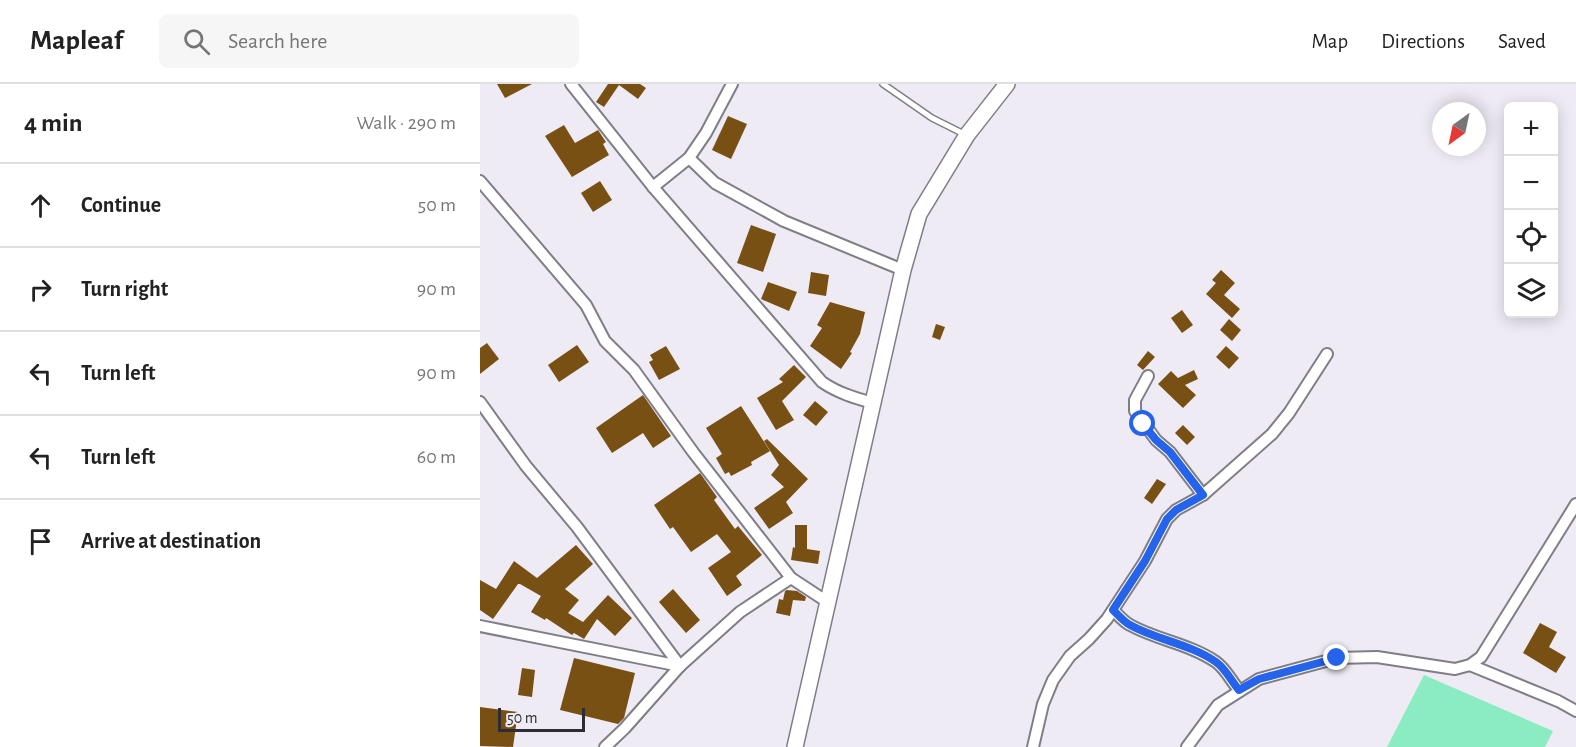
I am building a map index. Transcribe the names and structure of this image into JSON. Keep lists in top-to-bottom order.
{
  "scale_bar": "50 m",
  "north": "bottom left",
  "page": {
    "header": "Mapleaf",
    "search": "Search here",
    "nav": ["Map", "Directions", "Saved"],
    "heading": ["4 min", "Walk · 290 m"],
    "map_buttons": ["+", "−"],
    "list": [
      ["Continue", "50 m"],
      ["Turn right", "90 m"],
      ["Turn left", "90 m"],
      ["Turn left", "60 m"],
      "Arrive at destination"
    ],
    "scale": "50 m"
  }
}
